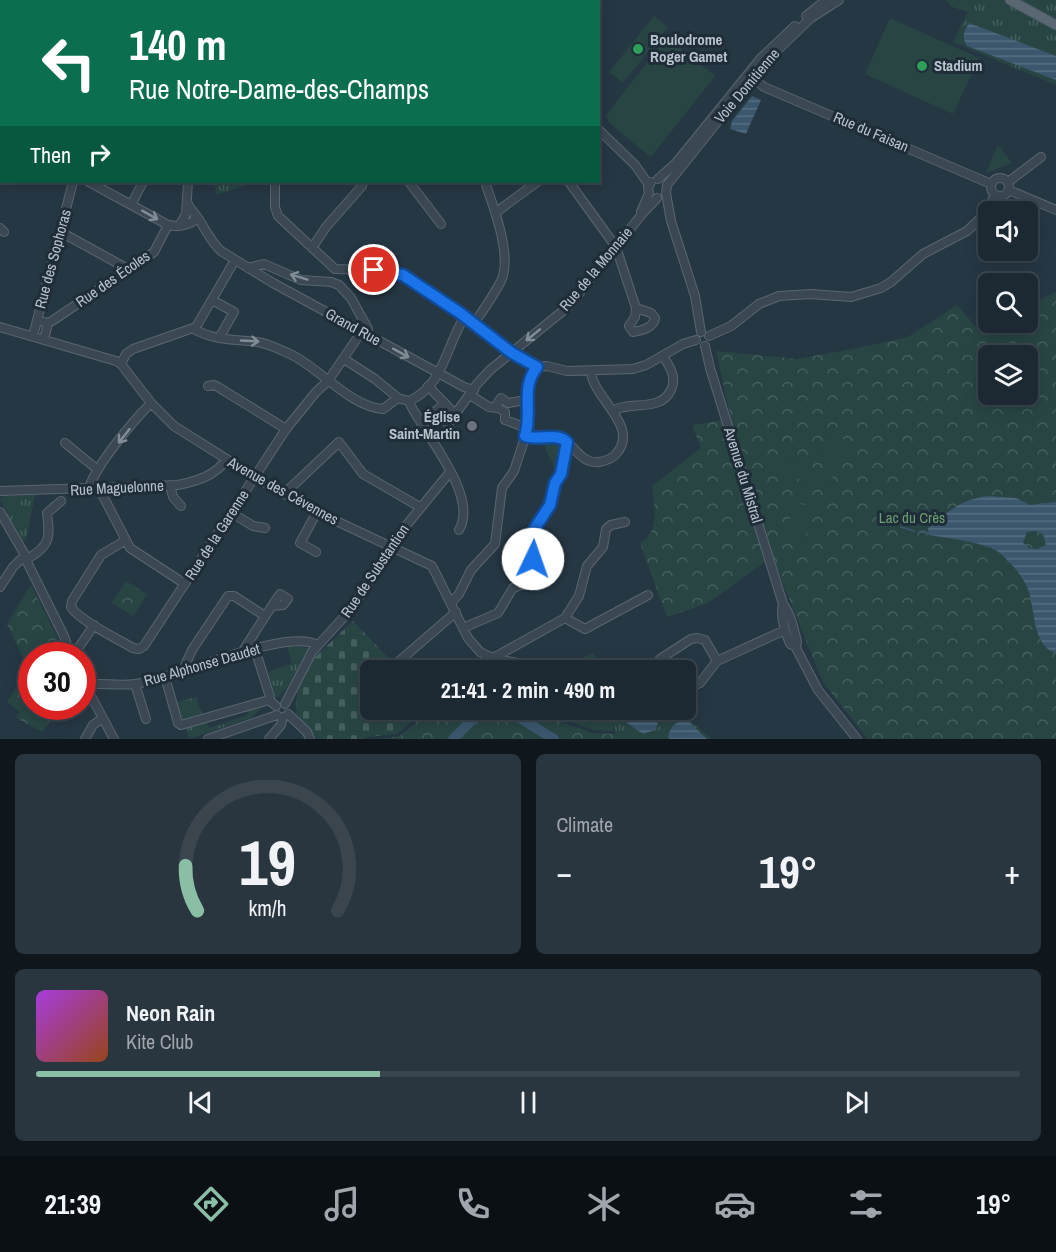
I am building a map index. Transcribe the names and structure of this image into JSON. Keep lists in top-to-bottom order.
{
  "streets": {
    "street": [
      "Voie Domitienne",
      "Rue du Faisan",
      "Rue des Sophoras",
      "Rue de la Monnaie",
      "Rue des Écoles",
      "Grand Rue",
      "Avenue du Mistral",
      "Rue Maguelonne",
      "Avenue des Cévennes",
      "Rue de la Garenne",
      "Rue de Substantion",
      "Rue Alphonse Daudet"
    ]
  },
  "crossings": [
    ["Voie Domitienne", "Rue du Faisan"],
    ["Voie Domitienne", "Rue de la Monnaie"],
    ["Rue de la Monnaie", "Grand Rue"],
    ["Grand Rue", "Rue de la Garenne"],
    ["Rue Maguelonne", "Avenue des Cévennes"],
    ["Avenue des Cévennes", "Rue de la Garenne"],
    ["Avenue des Cévennes", "Rue de Substantion"],
    ["Rue de Substantion", "Rue Alphonse Daudet"]
  ],
  "one_way": ["Rue de la Monnaie"],
  "parks": ["Lac du Crès"],
  "places": ["Boulodrome Roger Gamet", "Stadium", "Église Saint-Martin"],
  "page": {
    "turn": ["140 m", "Rue Notre-Dame-des-Champs"],
    "then": "Then",
    "limit": "30",
    "trip": "21:41 · 2 min · 490 m",
    "tile": "Climate",
    "heat": ["−", "19°", "+"],
    "song": ["Neon Rain", "Kite Club"],
    "tabs": ["21:39", "19°"],
    "gauge": ["19", "km/h"]
  }
}
